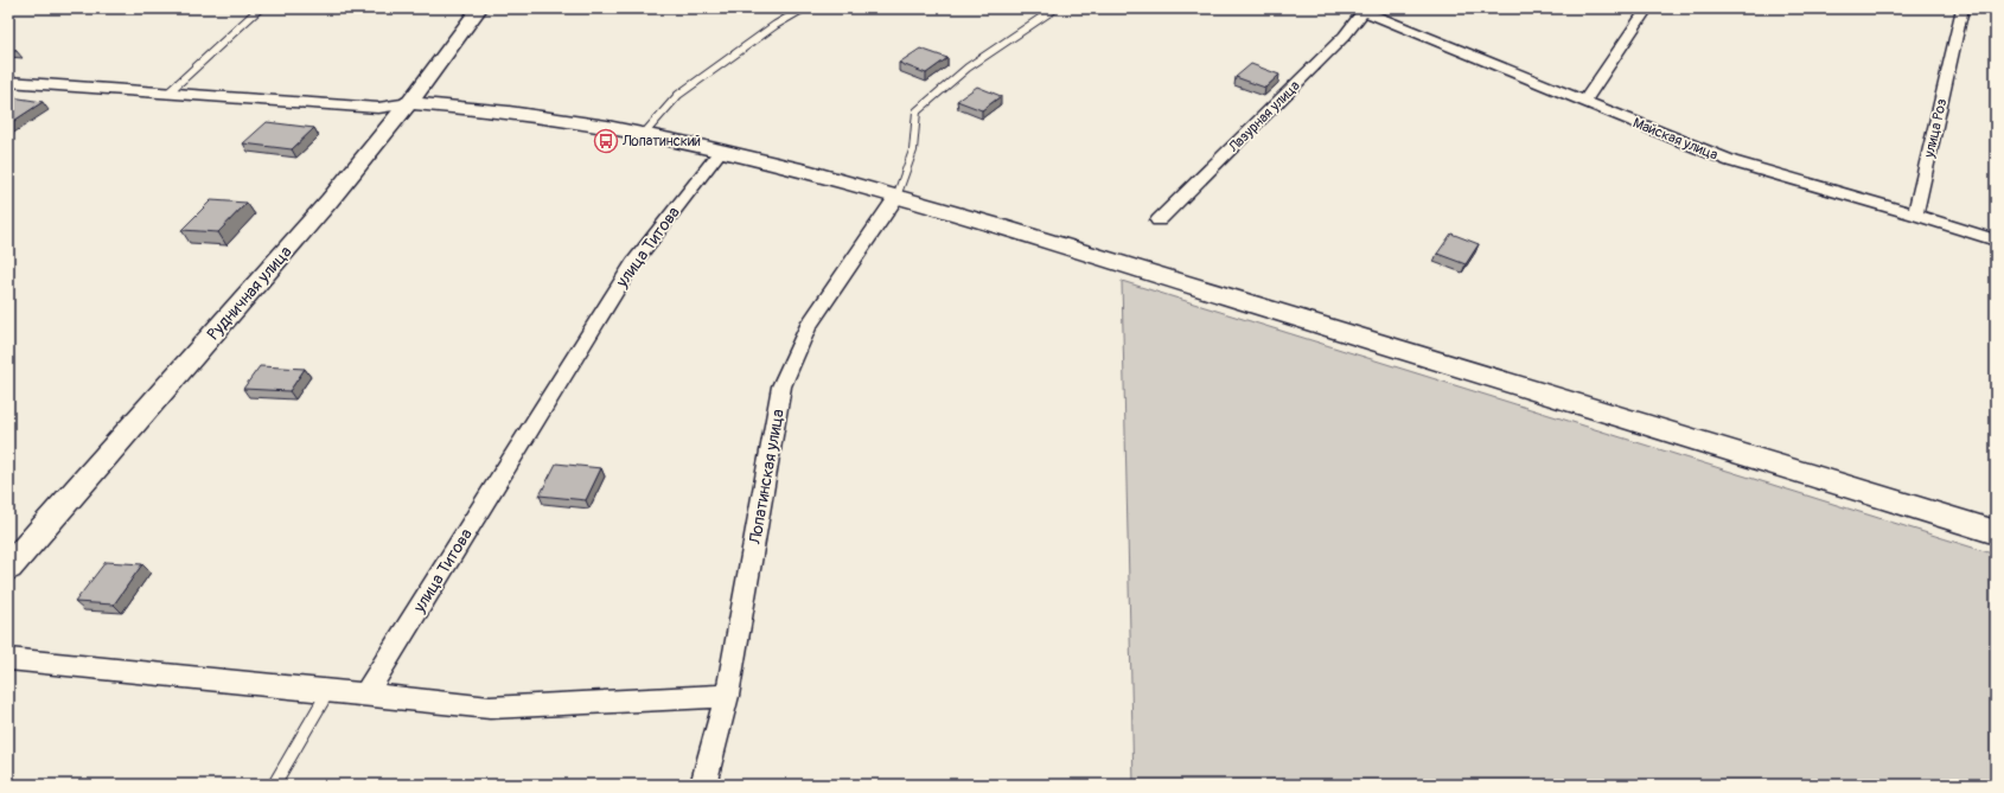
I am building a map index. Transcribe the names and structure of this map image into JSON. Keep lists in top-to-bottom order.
{
  "streets": {
    "main road": ["Рудничная улица"],
    "street": [
      "Лазурная улица",
      "улица Роз",
      "Майская улица",
      "улица Титова",
      "Лопатинская улица"
    ]
  },
  "crossings": [
    ["Лазурная улица", "Майская улица"],
    ["улица Роз", "Майская улица"]
  ],
  "places": {
    "bus stop": ["Лопатинский"]
  }
}
